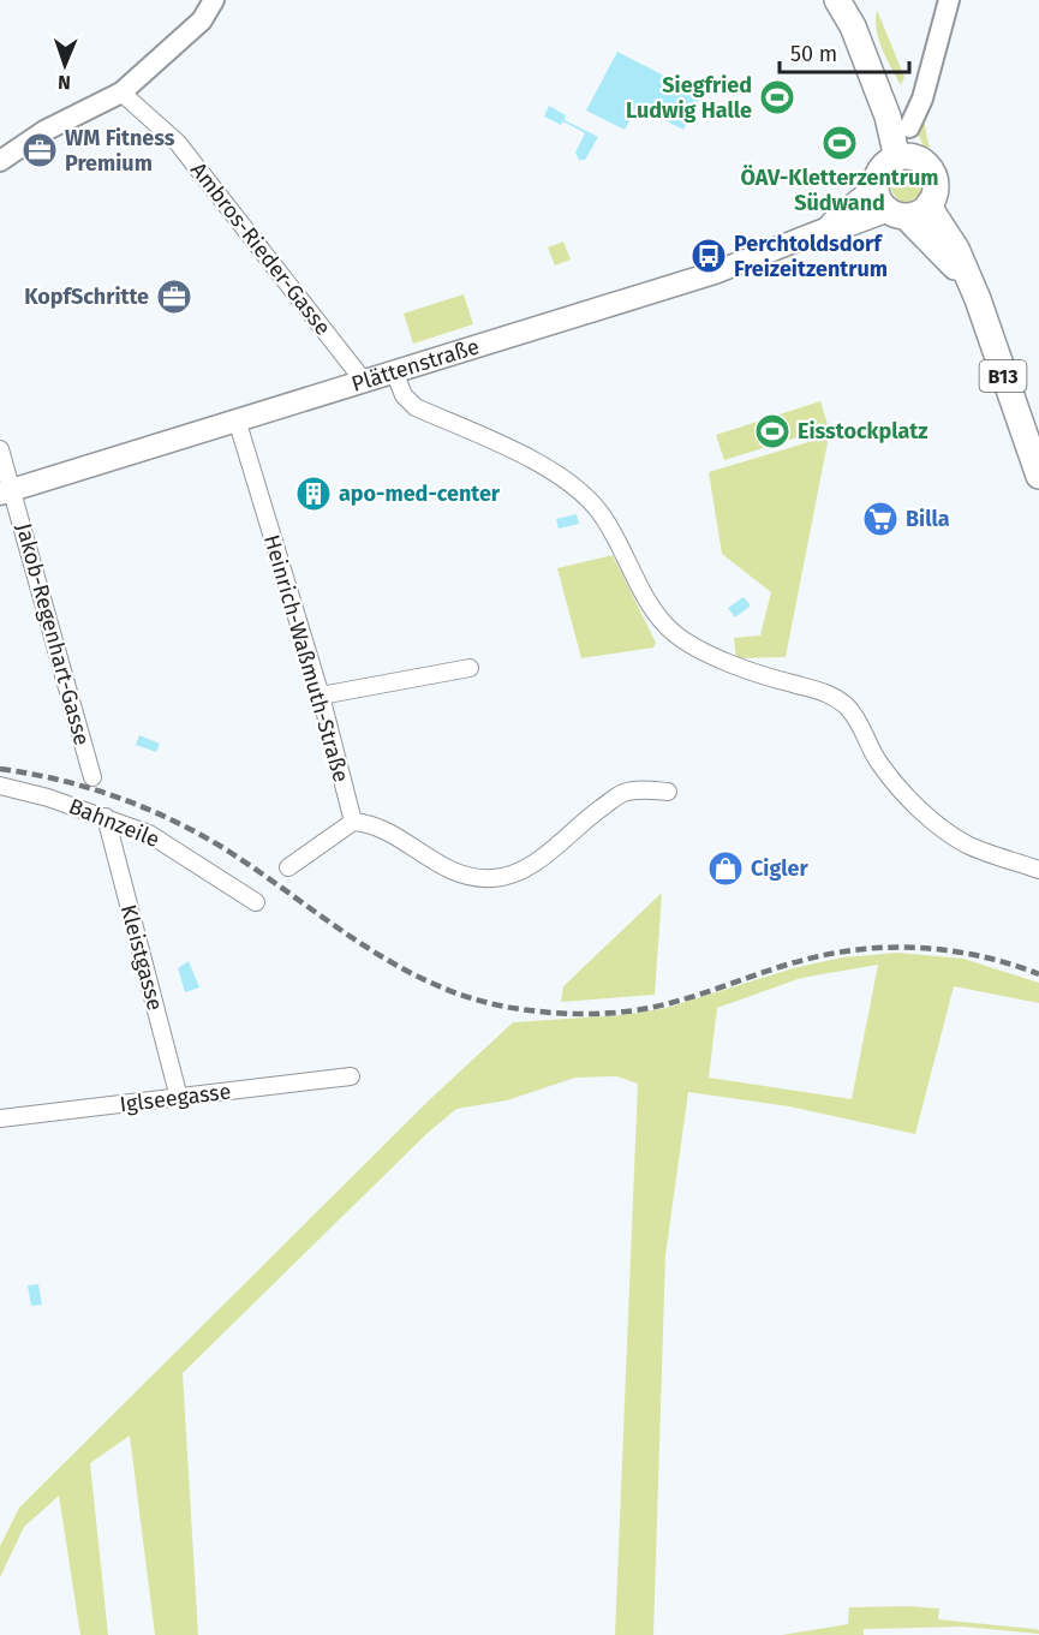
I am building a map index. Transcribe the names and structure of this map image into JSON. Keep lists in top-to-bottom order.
{
  "streets": {
    "main road": ["Plättenstraße", "B13"],
    "street": [
      "Ambros-Rieder-Gasse",
      "Jakob-Regenhart-Gasse",
      "Heinrich-Waßmuth-Straße",
      "Bahnzeile",
      "Kleistgasse",
      "Iglseegasse"
    ]
  },
  "crossings": [
    ["Ambros-Rieder-Gasse", "Plättenstraße"],
    ["Plättenstraße", "B13"],
    ["Plättenstraße", "Jakob-Regenhart-Gasse"],
    ["Plättenstraße", "Heinrich-Waßmuth-Straße"],
    ["Bahnzeile", "Kleistgasse"],
    ["Kleistgasse", "Iglseegasse"]
  ],
  "places": {
    "sports": ["Siegfried Ludwig Halle", "ÖAV-Kletterzentrum Südwand", "Eisstockplatz"],
    "office": ["WM Fitness Premium", "KopfSchritte"],
    "bus stop": ["Perchtoldsdorf Freizeitzentrum"],
    "building": ["apo-med-center"],
    "supermarket": ["Billa"],
    "shop": ["Cigler"]
  },
  "scale_bar": "50 m",
  "north": "bottom"
}
